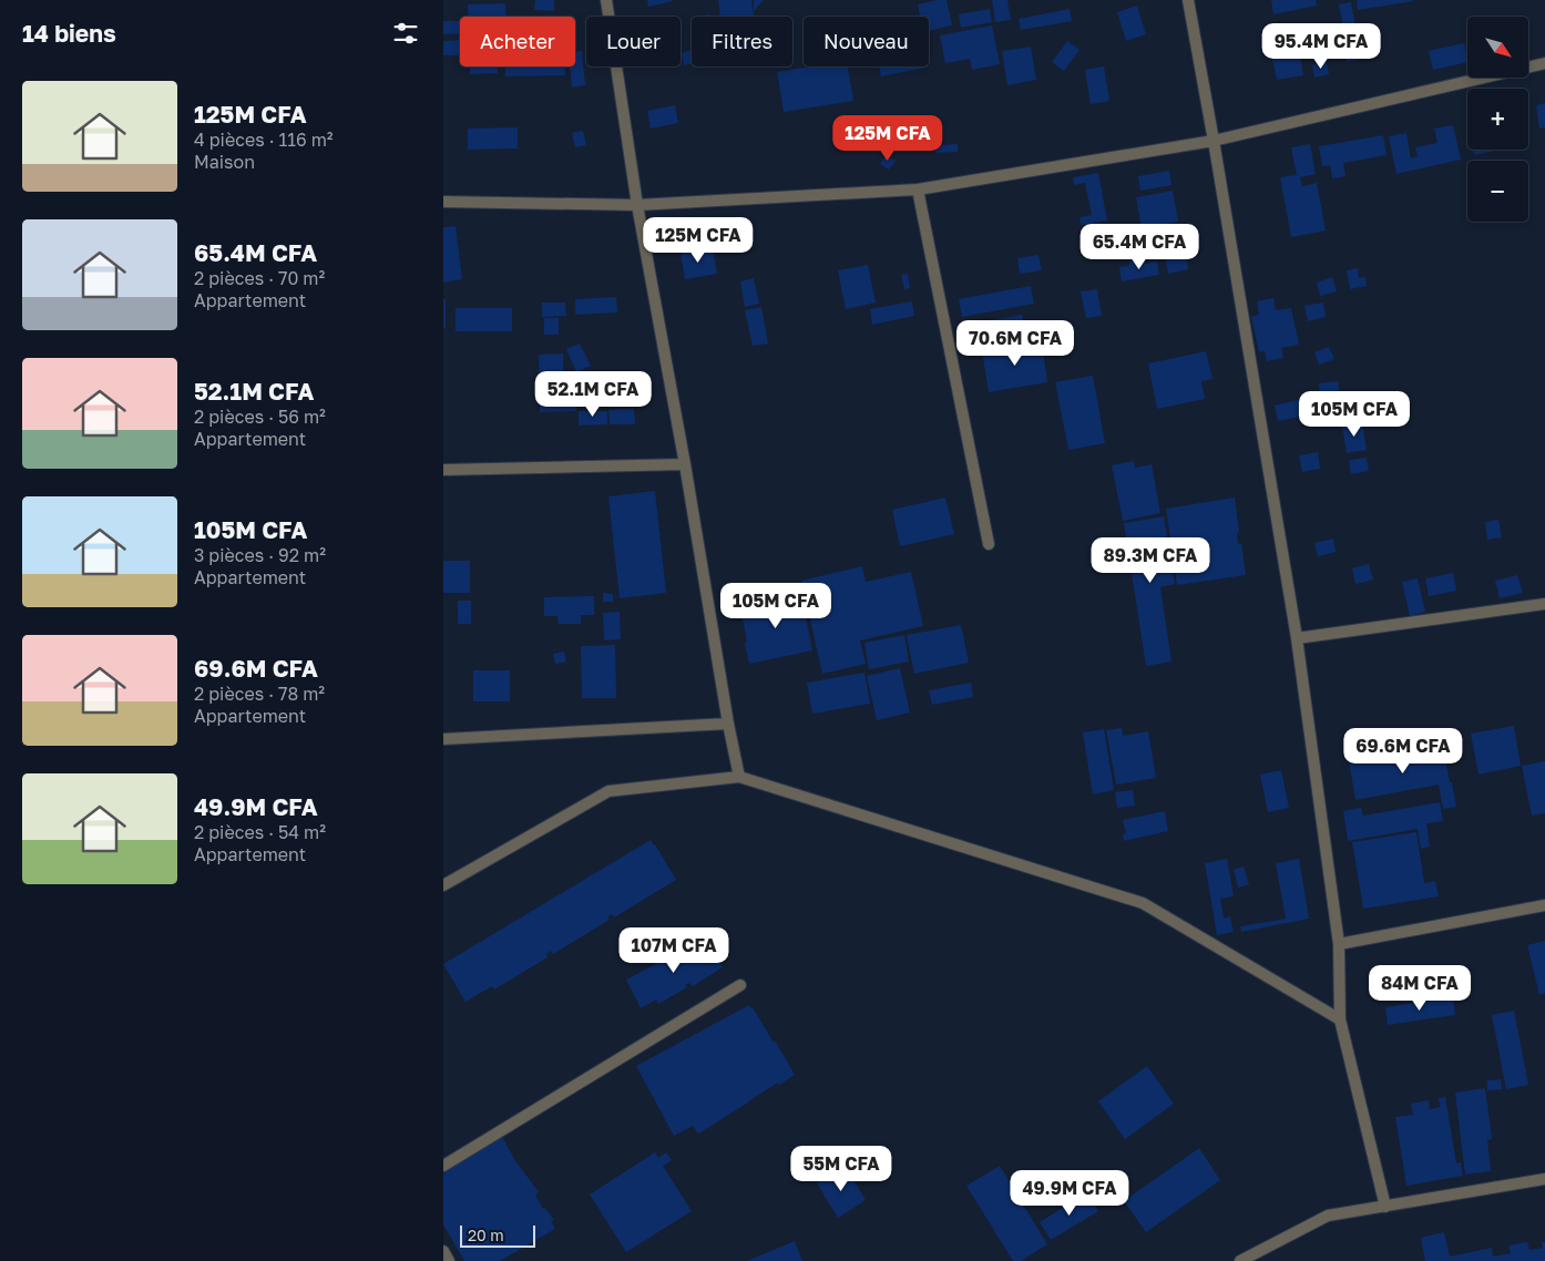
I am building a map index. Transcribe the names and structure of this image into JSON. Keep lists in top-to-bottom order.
{
  "scale_bar": "20 m",
  "north": "bottom right",
  "page": {
    "heading": "14 biens",
    "map_buttons": ["+", "−"],
    "chip": [
      "Acheter",
      "Louer",
      "Filtres",
      "Nouveau"
    ],
    "price": [
      "95.4M CFA",
      "125M CFA",
      "125M CFA",
      "65.4M CFA",
      "70.6M CFA",
      "52.1M CFA",
      "105M CFA",
      "89.3M CFA",
      "105M CFA",
      "69.6M CFA",
      "107M CFA",
      "84M CFA",
      "55M CFA",
      "49.9M CFA"
    ],
    "list": [
      {
        "name": "125M CFA",
        "note": "4 pièces · 116 m² · Maison"
      },
      {
        "name": "65.4M CFA",
        "note": "2 pièces · 70 m² · Appartement"
      },
      {
        "name": "52.1M CFA",
        "note": "2 pièces · 56 m² · Appartement"
      },
      {
        "name": "105M CFA",
        "note": "3 pièces · 92 m² · Appartement"
      },
      {
        "name": "69.6M CFA",
        "note": "2 pièces · 78 m² · Appartement"
      },
      {
        "name": "49.9M CFA",
        "note": "2 pièces · 54 m² · Appartement"
      }
    ],
    "scale": "20 m"
  }
}
